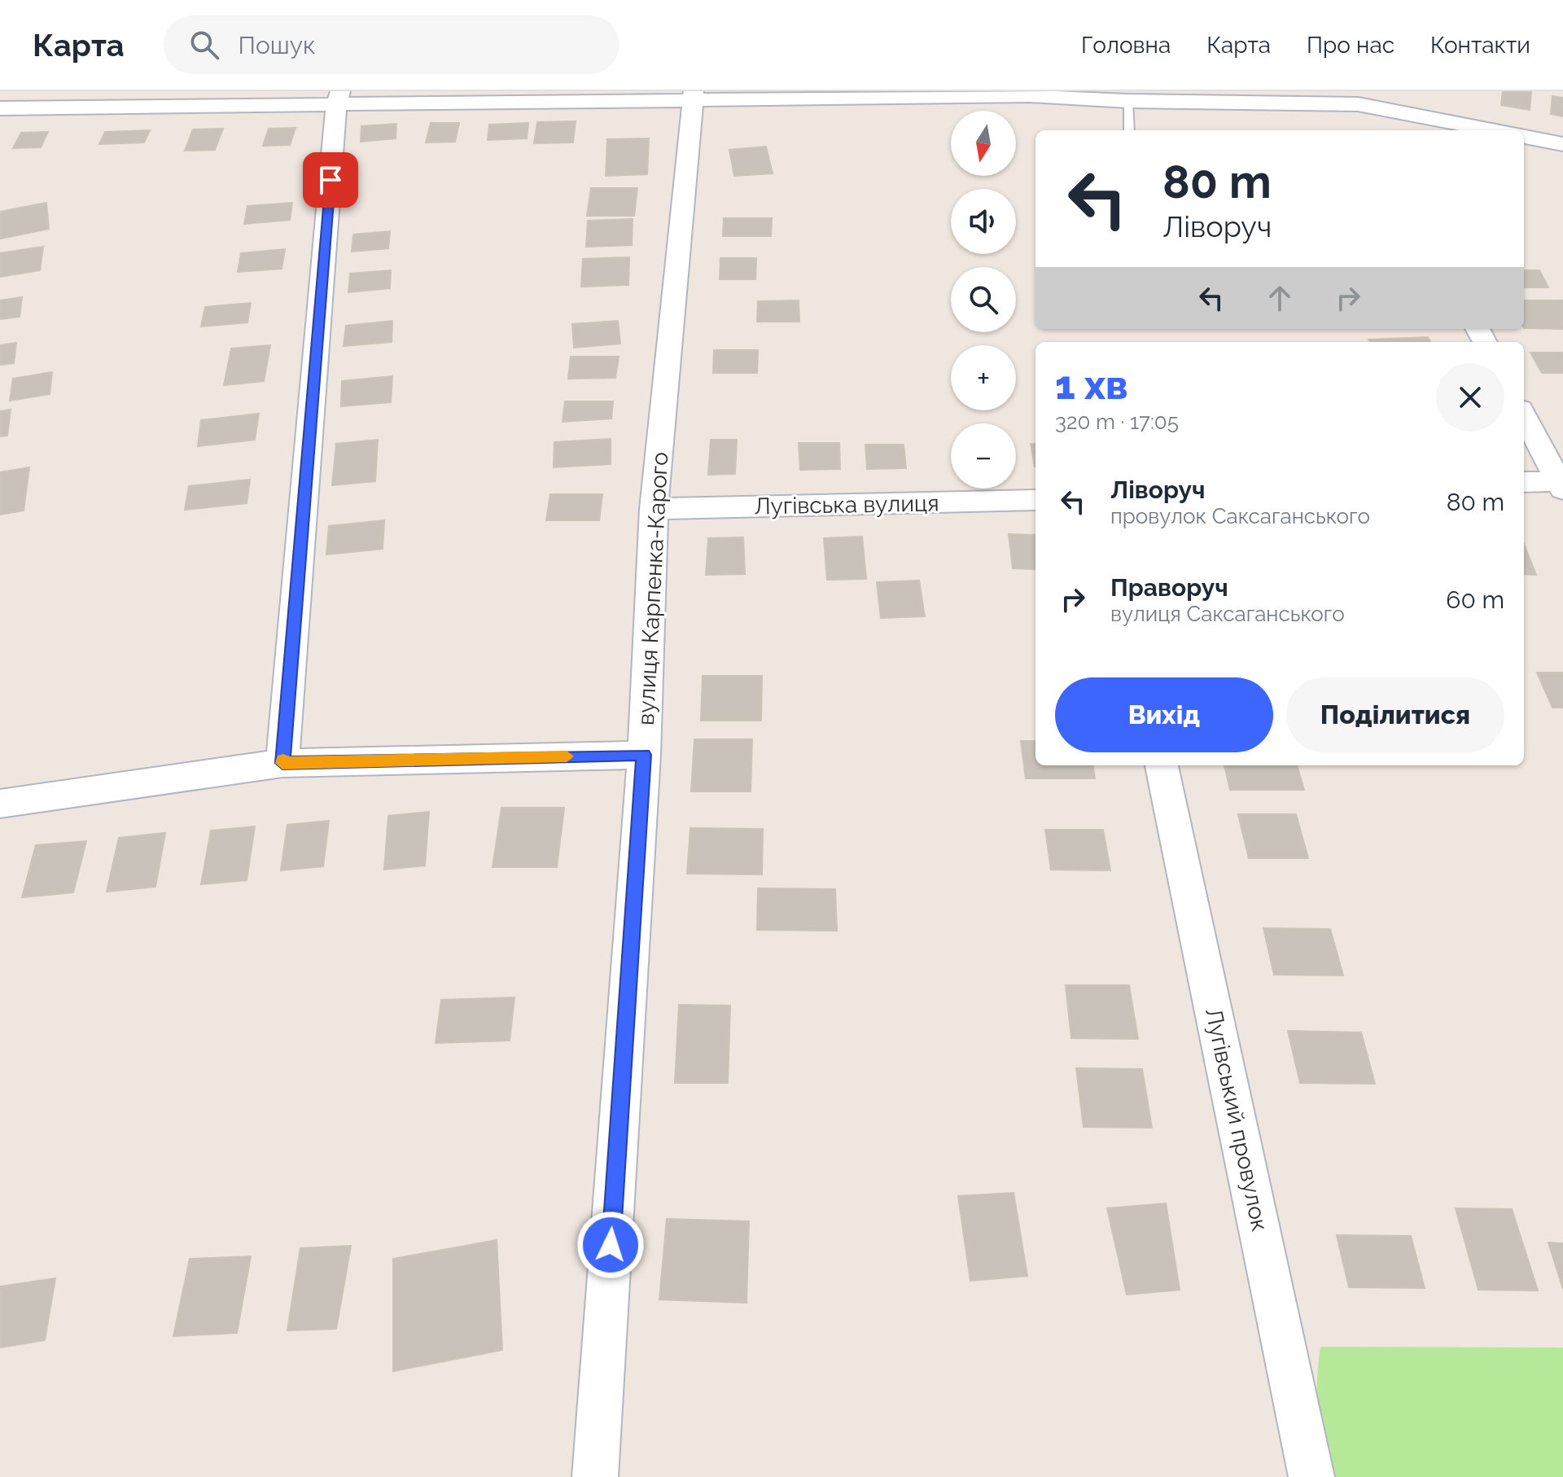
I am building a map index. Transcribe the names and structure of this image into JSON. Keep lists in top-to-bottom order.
{
  "streets": {
    "street": ["Лугівська вулиця", "вулиця Карпенка-Карого", "Лугівський провулок"]
  },
  "crossings": [
    ["Лугівська вулиця", "вулиця Карпенка-Карого"]
  ],
  "north": "bottom",
  "page": {
    "header": "Карта",
    "search": "Пошук",
    "nav": [
      "Головна",
      "Карта",
      "Про нас",
      "Контакти"
    ],
    "map_buttons": ["+", "−"],
    "turn": ["80 m", "Ліворуч"],
    "heading": ["1 хв", "320 m · 17:05"],
    "list": [
      {
        "name": "Ліворуч",
        "note": "провулок Саксаганського",
        "value": "80 m"
      },
      {
        "name": "Праворуч",
        "note": "вулиця Саксаганського",
        "value": "60 m"
      }
    ],
    "buttons": ["Вихід", "Поділитися"]
  }
}
